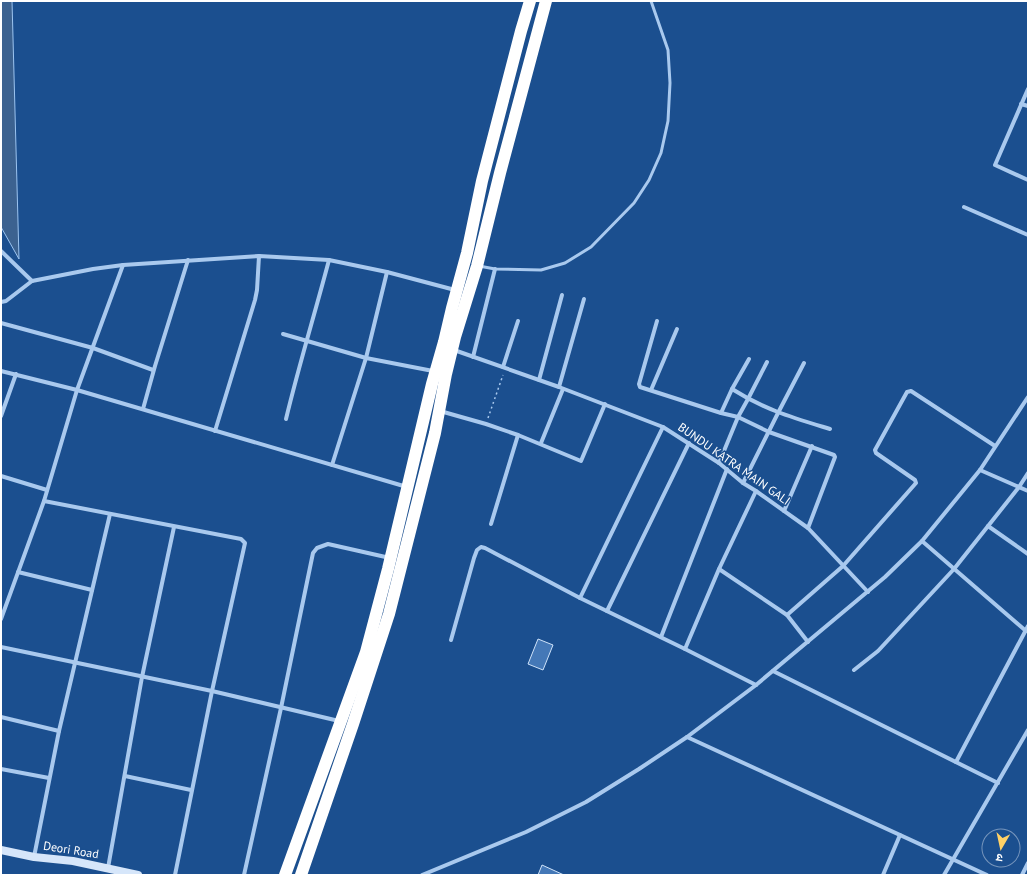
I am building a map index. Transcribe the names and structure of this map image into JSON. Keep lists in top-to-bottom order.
{
  "streets": {
    "street": ["BUNDU KATRA MAIN GALI", "Deori Road"]
  },
  "north": "bottom"
}
